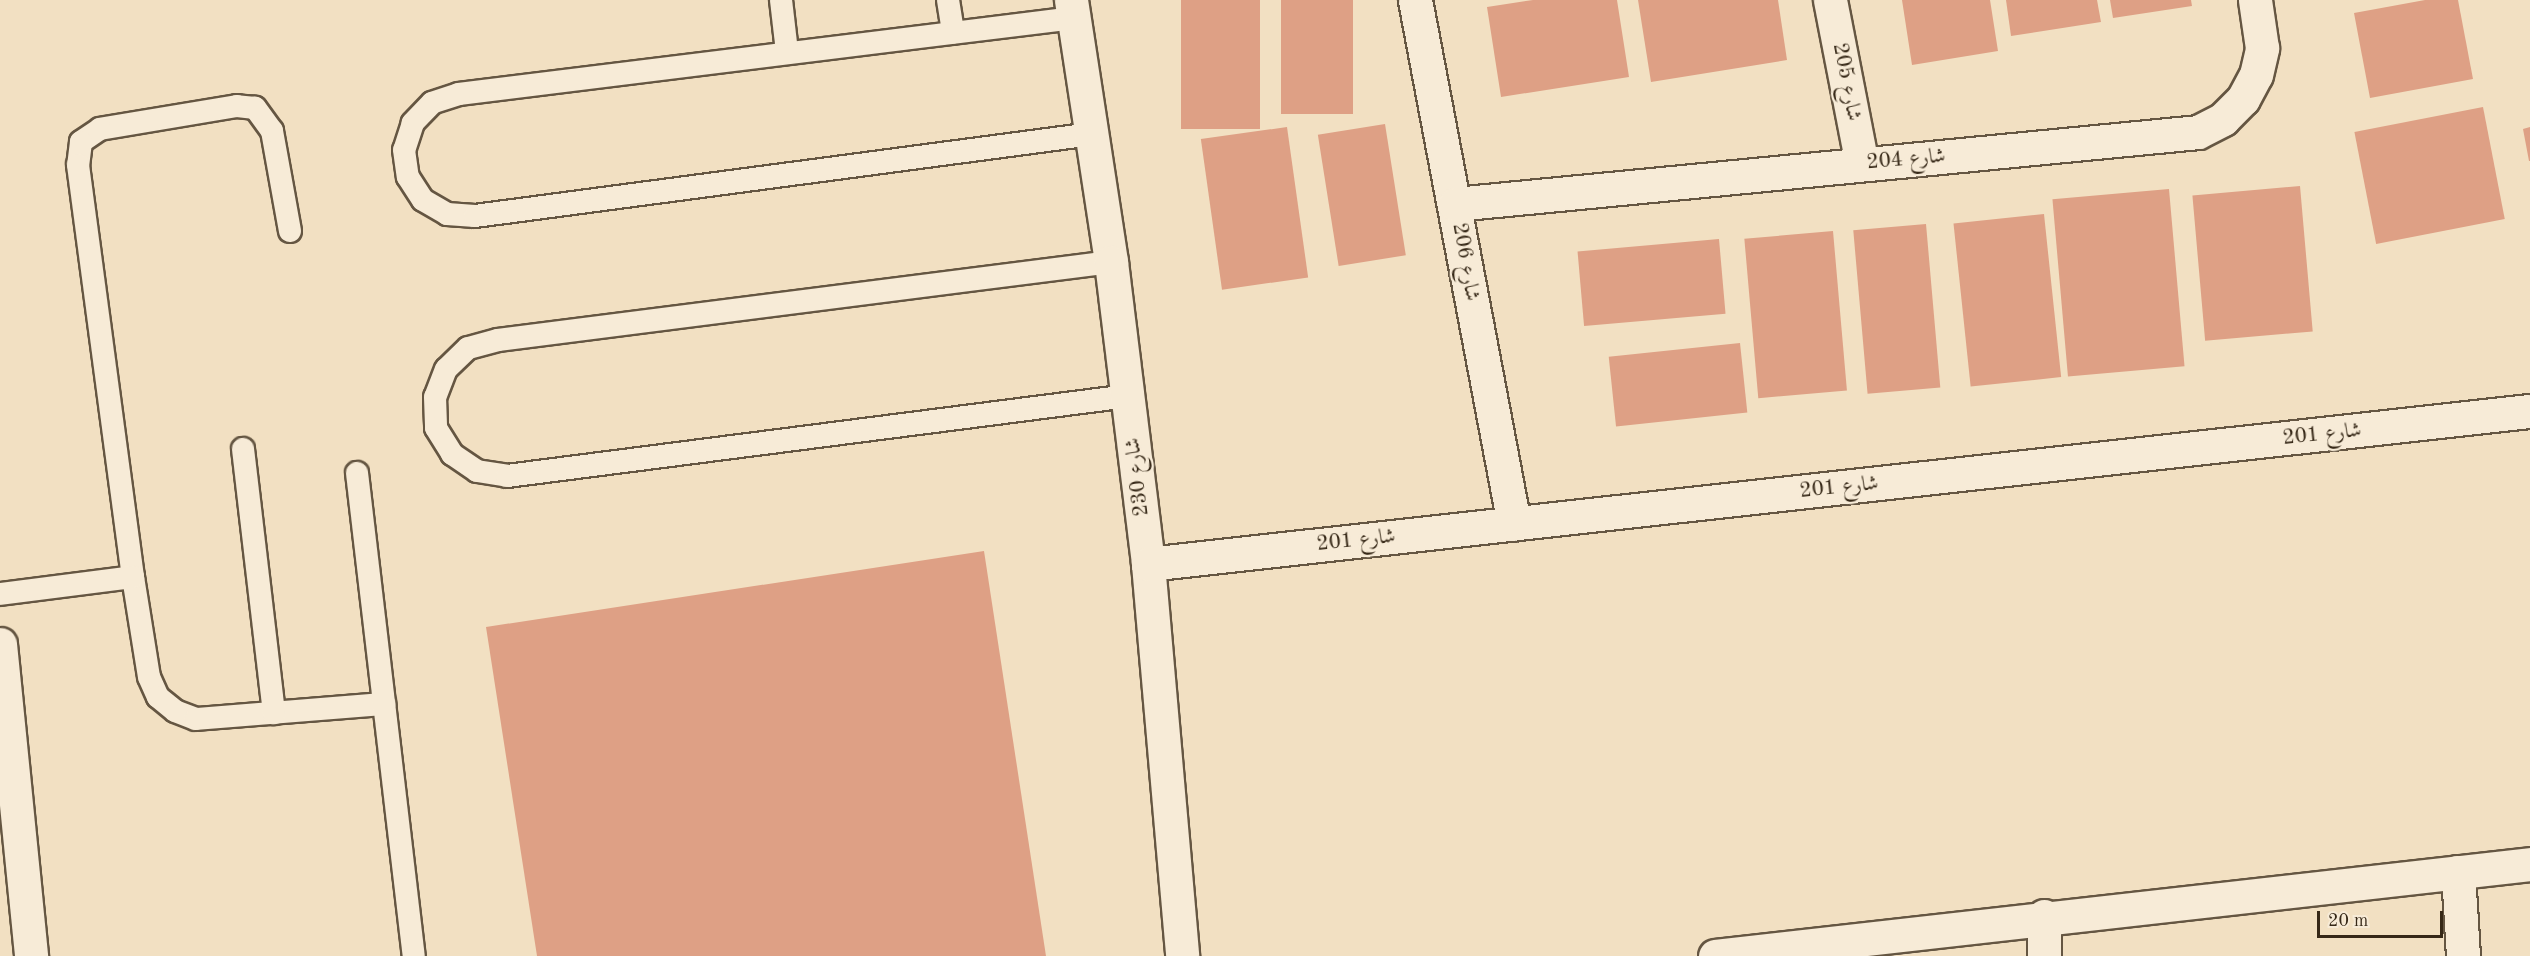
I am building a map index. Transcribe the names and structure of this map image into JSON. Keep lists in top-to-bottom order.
{
  "streets": {
    "street": [
      "شارع 205",
      "شارع 204",
      "شارع 206",
      "شارع 201",
      "شارع 230"
    ]
  },
  "crossings": [
    ["شارع 205", "شارع 204"],
    ["شارع 204", "شارع 206"],
    ["شارع 206", "شارع 201"],
    ["شارع 201", "شارع 230"]
  ],
  "scale_bar": "20 m"
}
